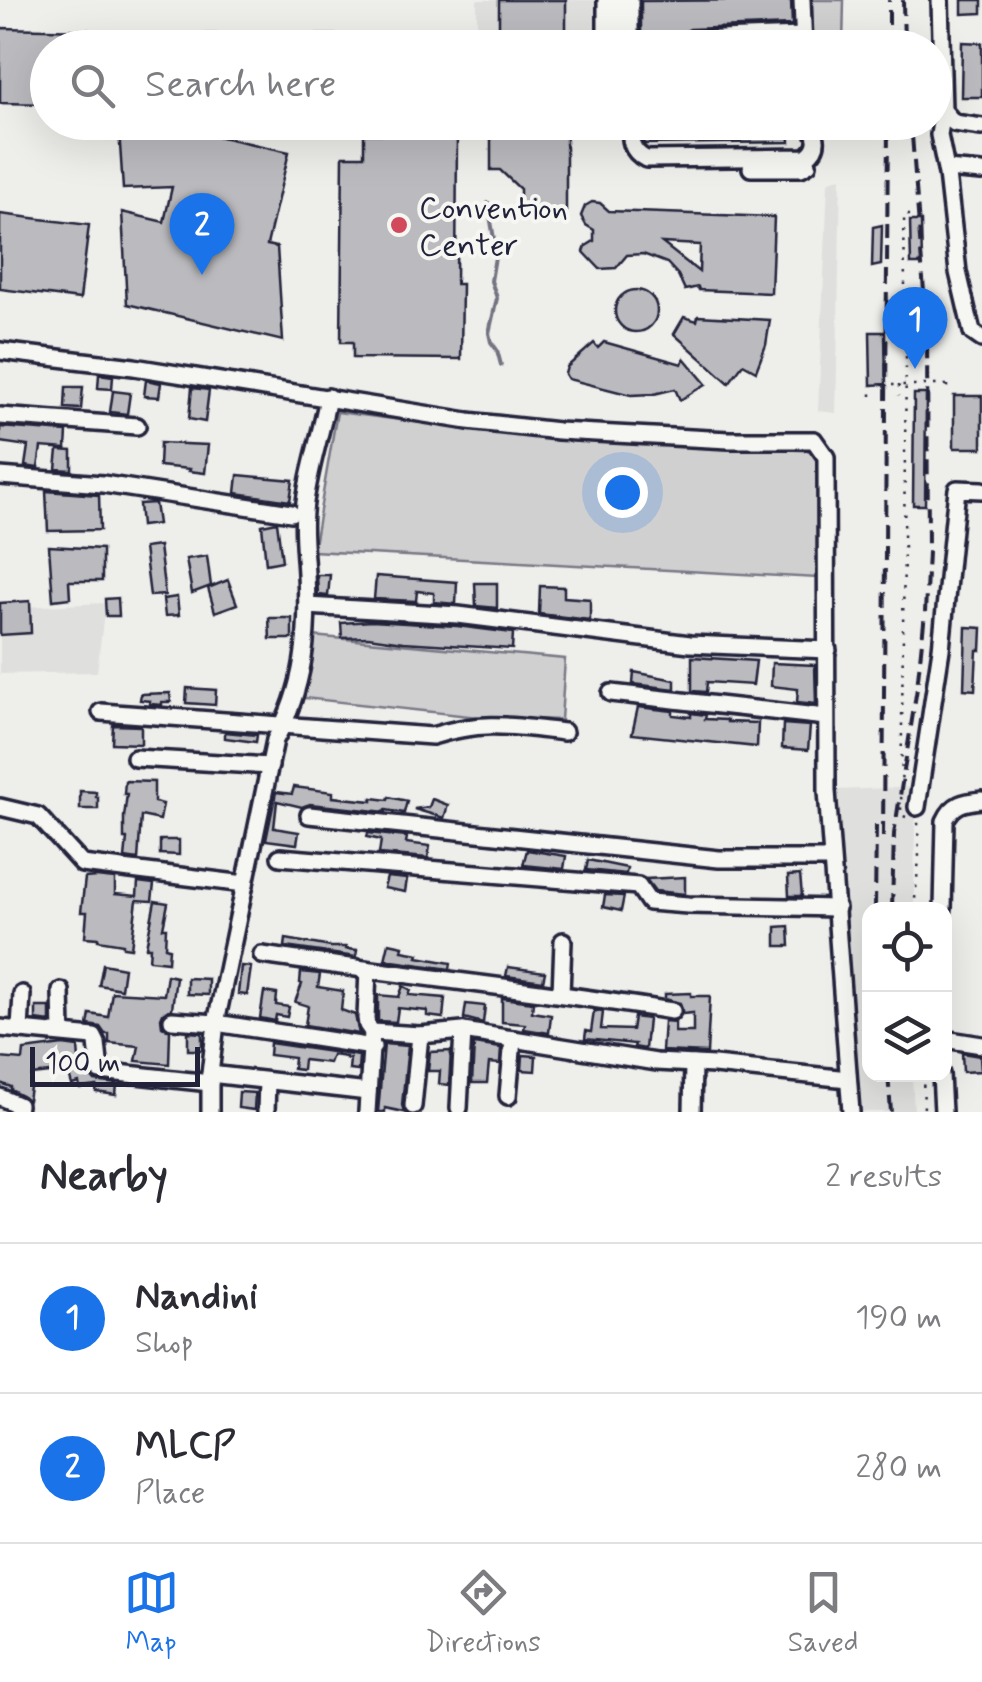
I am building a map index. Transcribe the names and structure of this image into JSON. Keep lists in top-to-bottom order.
{
  "places": ["Convention Center"],
  "scale_bar": "100 m",
  "page": {
    "search": "Search here",
    "pins": ["2", "1"],
    "scale": "100 m",
    "heading": ["Nearby", "2 results"],
    "list": [
      {
        "mark": "1",
        "name": "Nandini",
        "note": "Shop",
        "value": "190 m"
      },
      {
        "mark": "2",
        "name": "MLCP",
        "note": "Place",
        "value": "280 m"
      }
    ],
    "nav": ["Map", "Directions", "Saved"]
  }
}
